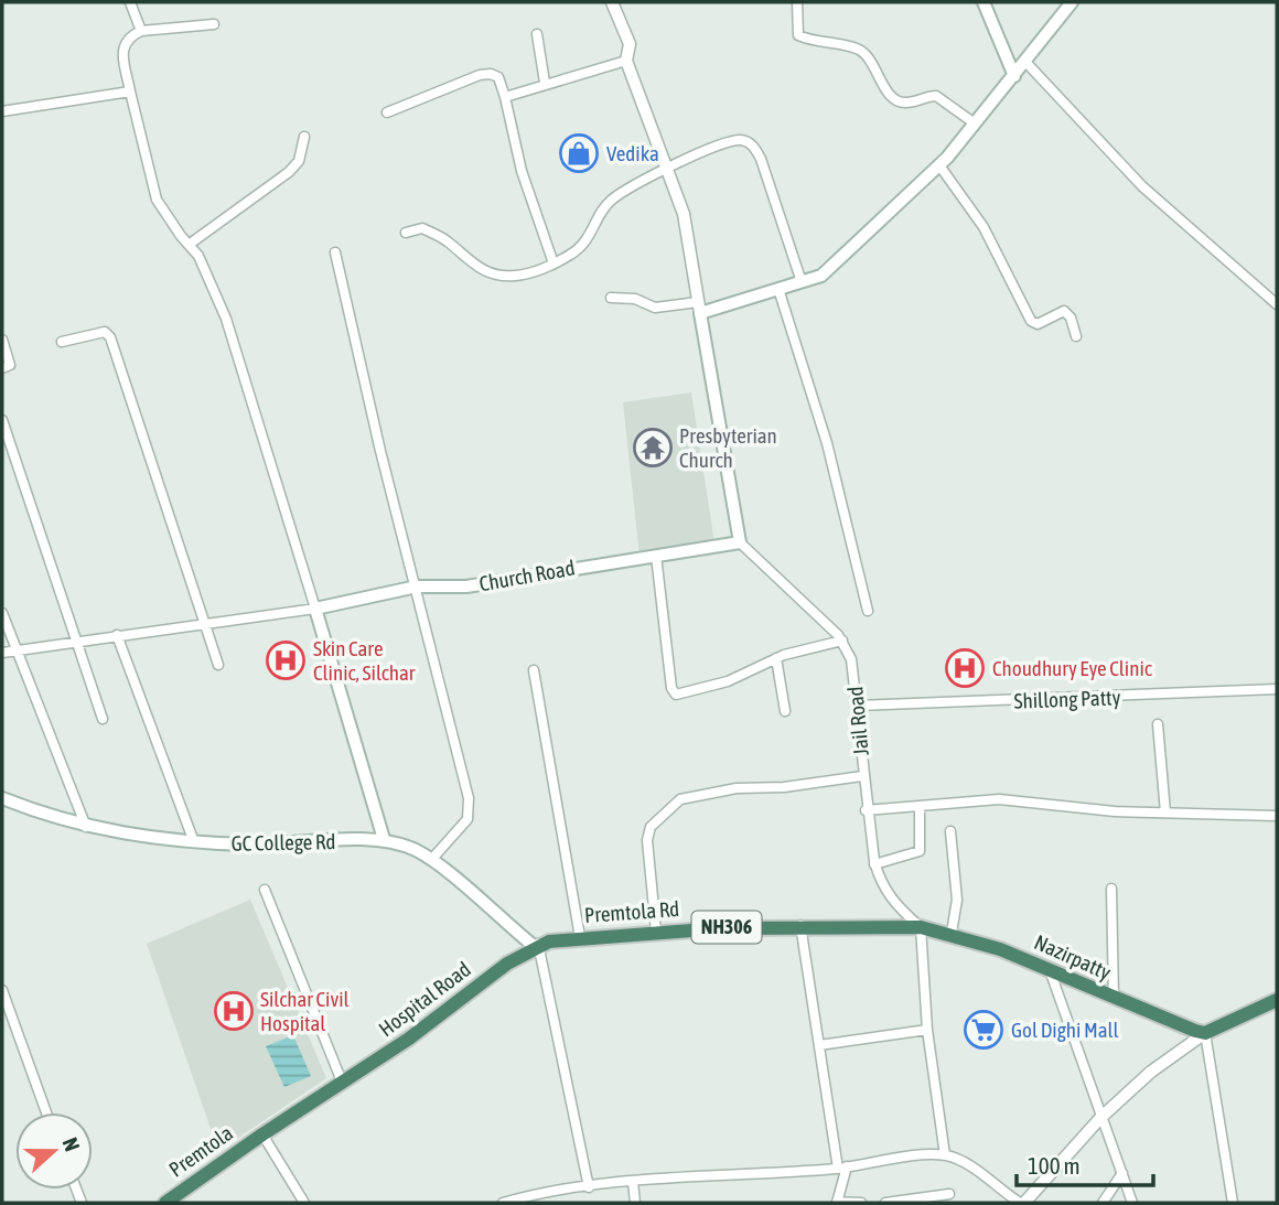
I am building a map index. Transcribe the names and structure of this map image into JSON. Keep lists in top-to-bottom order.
{
  "streets": {
    "highway": [
      "Premtola Rd",
      "NH306",
      "Nazirpatty",
      "Hospital Road",
      "Premtola"
    ],
    "main road": ["Church Road", "GC College Rd"],
    "street": ["Shillong Patty", "Jail Road"]
  },
  "crossings": [
    ["Church Road", "Jail Road"],
    ["Shillong Patty", "Jail Road"],
    ["Jail Road", "Premtola Rd"],
    ["Jail Road", "Nazirpatty"],
    ["GC College Rd", "Premtola Rd"],
    ["GC College Rd", "Hospital Road"],
    ["Premtola Rd", "Nazirpatty"],
    ["Premtola Rd", "Hospital Road"],
    ["Hospital Road", "Premtola"]
  ],
  "places": {
    "shop": ["Vedika"],
    "temple": ["Presbyterian Church"],
    "hospital": ["Skin Care Clinic, Silchar", "Choudhury Eye Clinic", "Silchar Civil Hospital"],
    "supermarket": ["Gol Dighi Mall"]
  },
  "scale_bar": "100 m",
  "north": "right"
}
